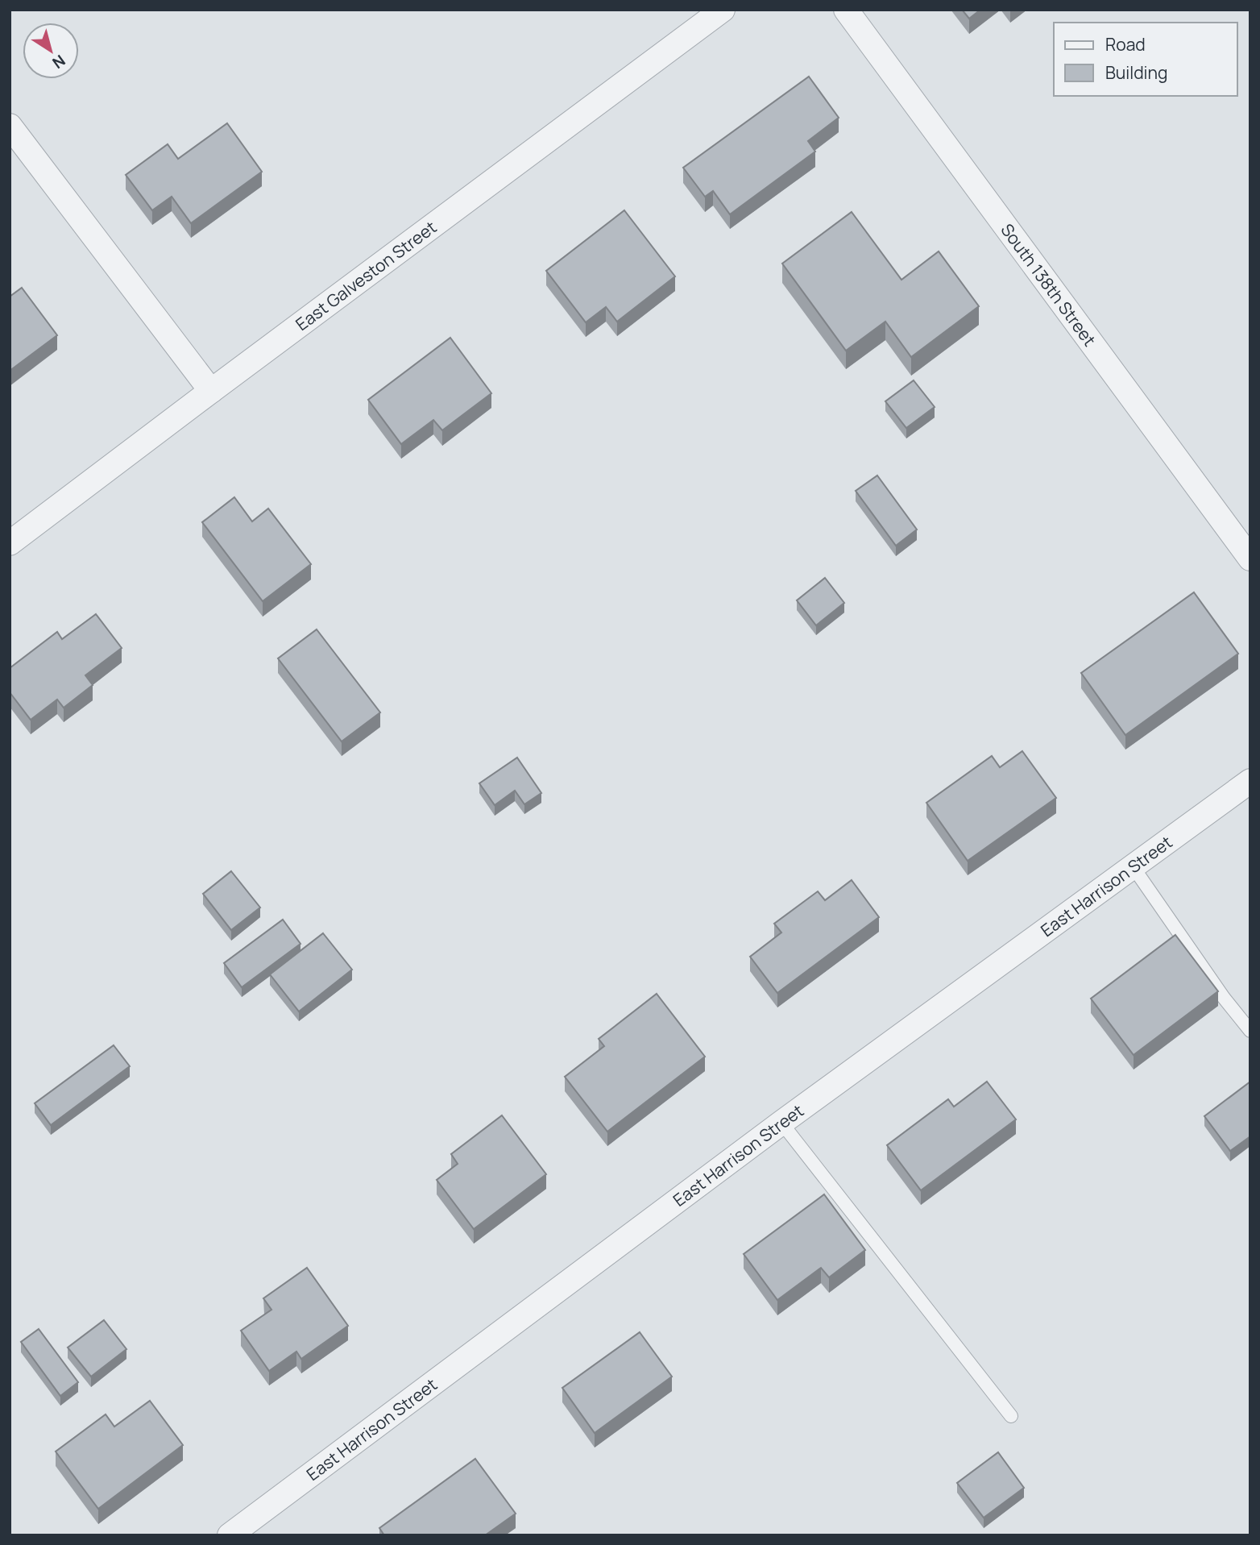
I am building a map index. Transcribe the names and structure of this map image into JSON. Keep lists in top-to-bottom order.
{
  "streets": {
    "street": ["East Galveston Street", "South 138th Street", "East Harrison Street"]
  },
  "legend": ["Road", "Building"],
  "north": "bottom right"
}
